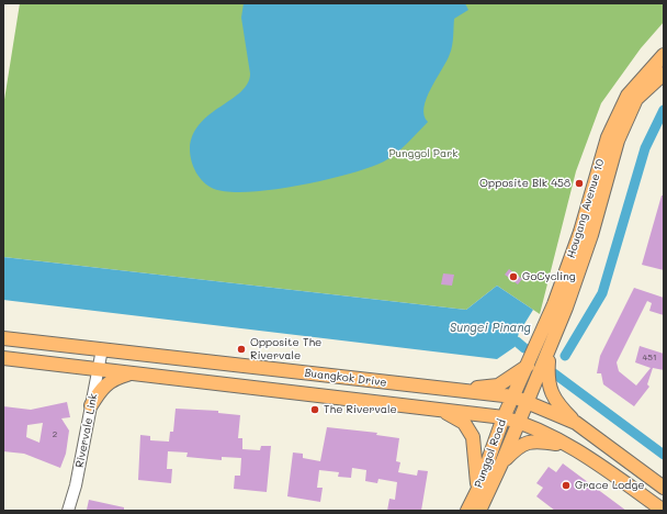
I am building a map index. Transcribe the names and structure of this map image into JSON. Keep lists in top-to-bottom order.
{
  "streets": {
    "main road": ["Hougang Avenue 10", "Buangkok Drive", "Punggol Road"],
    "street": ["Rivervale Link"]
  },
  "crossings": [
    ["Hougang Avenue 10", "Buangkok Drive"],
    ["Hougang Avenue 10", "Punggol Road"],
    ["Buangkok Drive", "Rivervale Link"],
    ["Buangkok Drive", "Punggol Road"]
  ],
  "water": ["Sungei Pinang"],
  "parks": ["Punggol Park"],
  "places": [
    "Opposite Blk 458",
    "GoCycling",
    "Opposite The Rivervale",
    "The Rivervale",
    "Grace Lodge"
  ],
  "house_numbers": ["451", "2"]
}
